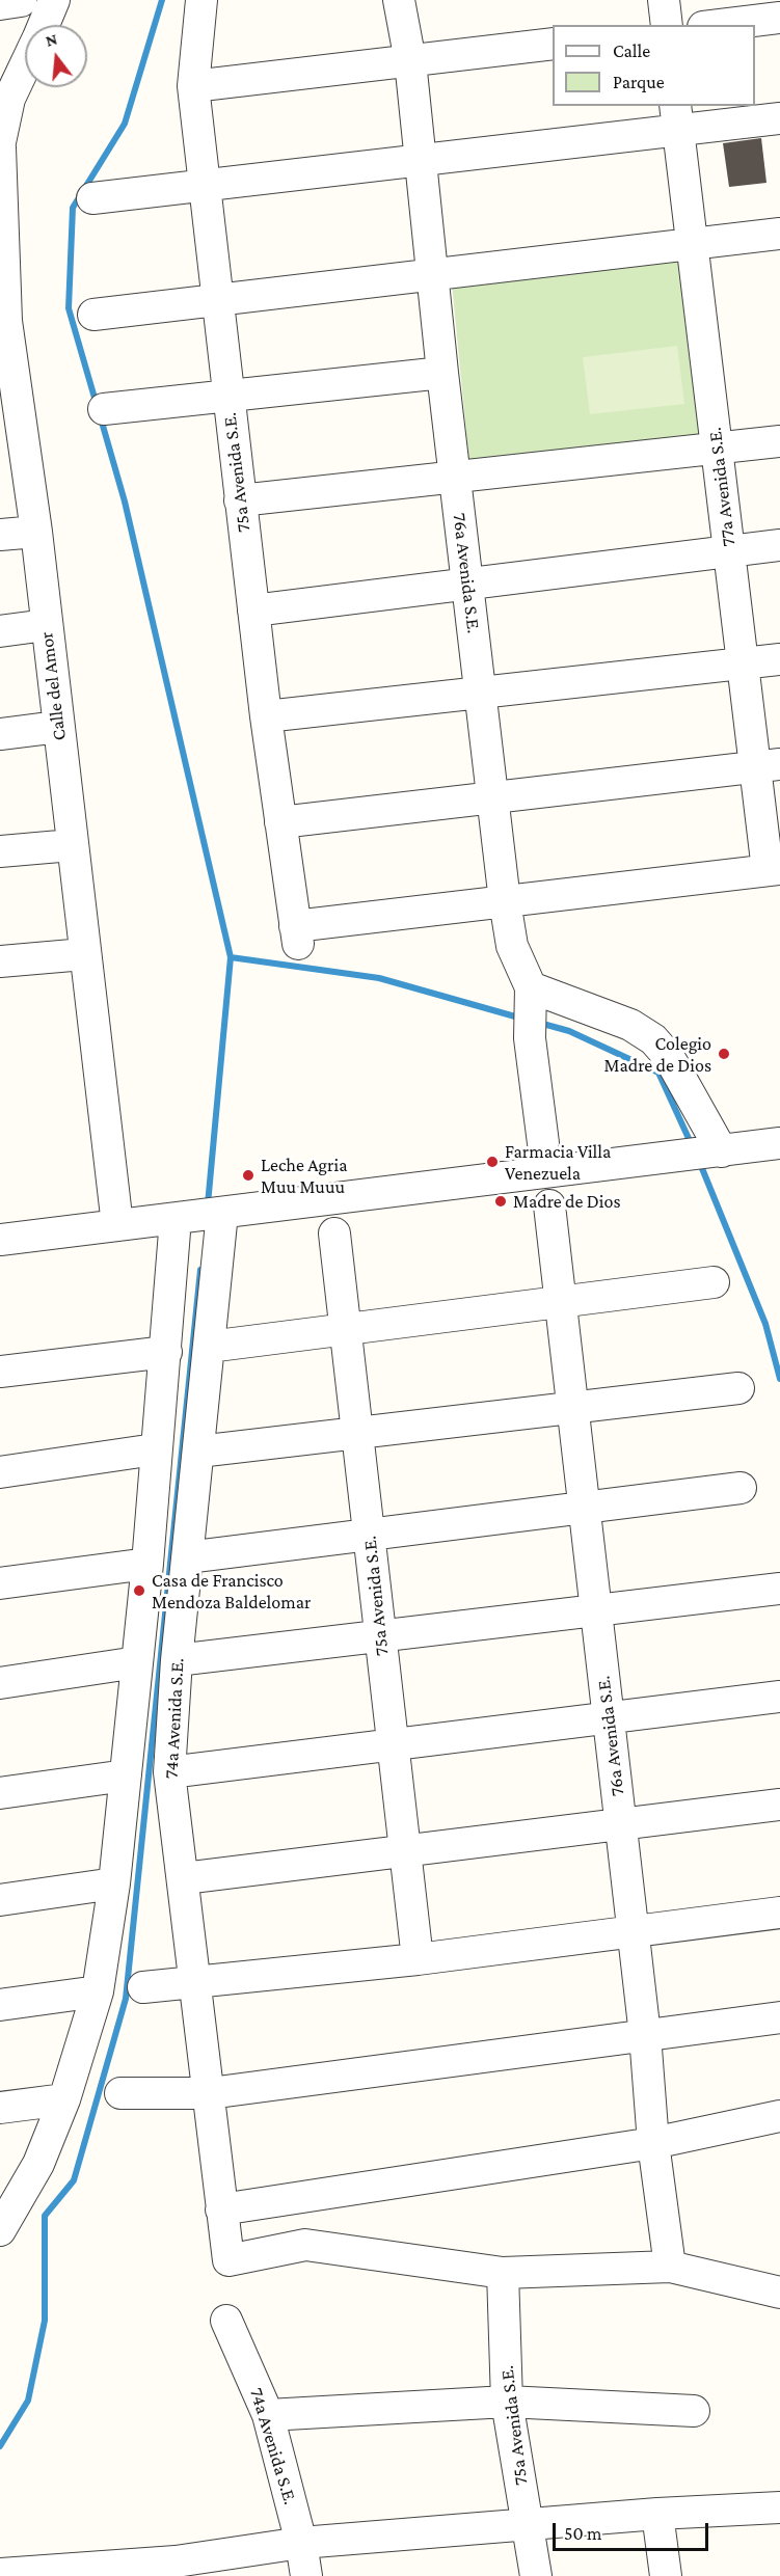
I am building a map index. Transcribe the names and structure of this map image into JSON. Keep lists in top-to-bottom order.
{
  "streets": {
    "street": [
      "75a Avenida S.E.",
      "77a Avenida S.E.",
      "76a Avenida S.E.",
      "Calle del Amor",
      "74a Avenida S.E."
    ]
  },
  "crossings": [
    ["75a Avenida S.E.", "76a Avenida S.E."],
    ["75a Avenida S.E.", "74a Avenida S.E."]
  ],
  "places": [
    "Colegio Madre de Dios",
    "Farmacia Villa Venezuela",
    "Leche Agria Muu Muuu",
    "Madre de Dios",
    "Casa de Francisco Mendoza Baldelomar"
  ],
  "legend": ["Calle", "Parque"],
  "scale_bar": "50 m",
  "north": "top"
}
